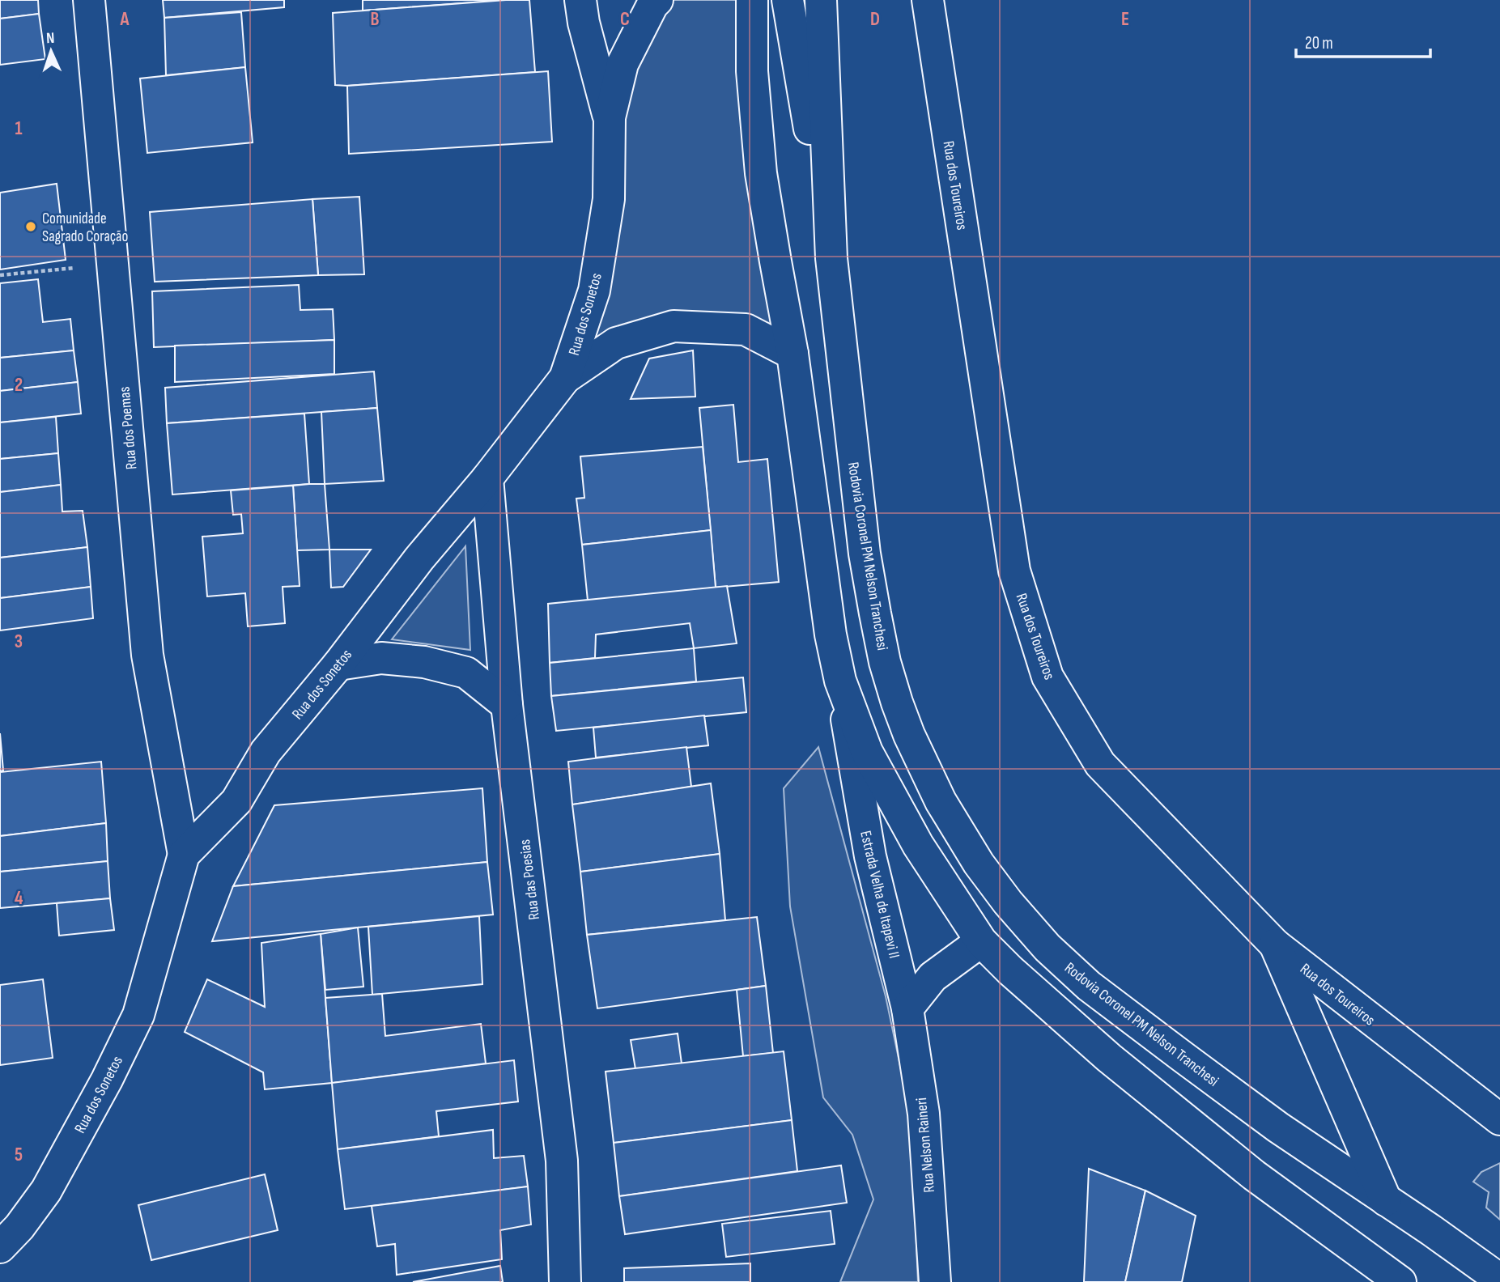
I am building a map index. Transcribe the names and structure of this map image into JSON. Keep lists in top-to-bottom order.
{
  "streets": {
    "main road": [
      "Rua dos Toureiros",
      "Rua dos Sonetos",
      "Rua dos Poemas",
      "Rodovia Coronel PM Nelson Tranchesi",
      "Rua das Poesias",
      "Estrada Velha de Itapevi II",
      "Rua Nelson Raineri"
    ]
  },
  "crossings": [
    ["Rua dos Sonetos", "Rua dos Poemas"],
    ["Rua dos Sonetos", "Rua das Poesias"],
    ["Estrada Velha de Itapevi II", "Rua Nelson Raineri"]
  ],
  "places": ["Comunidade Sagrado Coração"],
  "scale_bar": "20 m",
  "north": "top",
  "grid": {
    "columns": [
      "A",
      "B",
      "C",
      "D",
      "E"
    ],
    "rows": [
      "1",
      "2",
      "3",
      "4",
      "5"
    ]
  }
}
